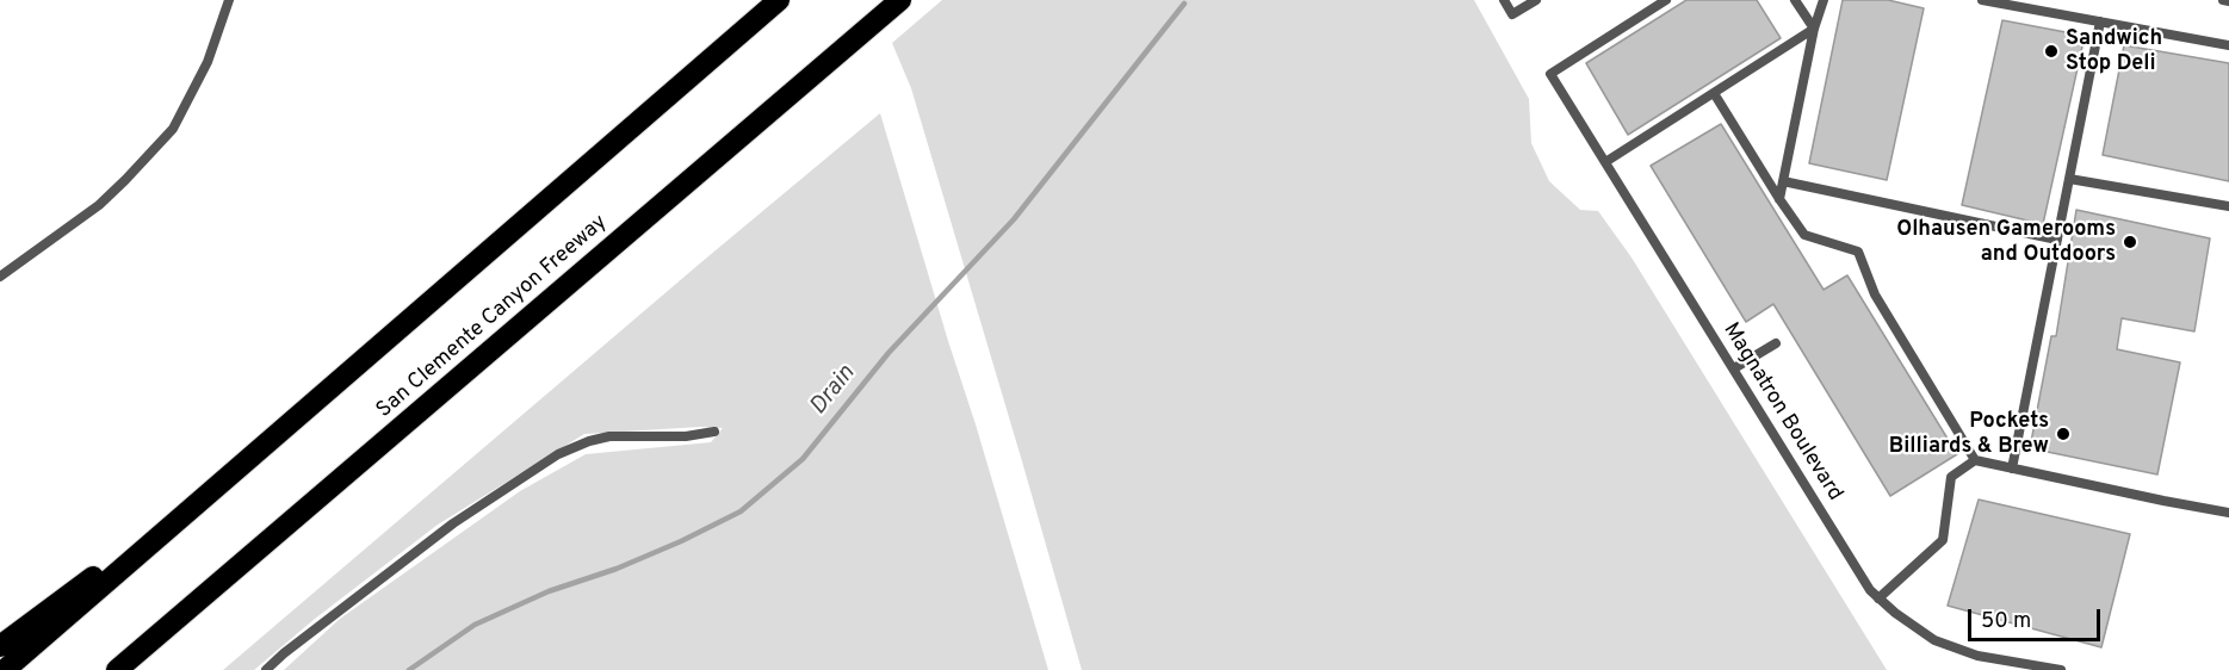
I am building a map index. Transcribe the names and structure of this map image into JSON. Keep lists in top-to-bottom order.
{
  "streets": {
    "highway": ["San Clemente Canyon Freeway"],
    "lane": ["Magnatron Boulevard"]
  },
  "water": ["Drain"],
  "places": ["Sandwich Stop Deli", "Olhausen Gamerooms and Outdoors", "Pockets Billiards & Brew"],
  "scale_bar": "50 m"
}
